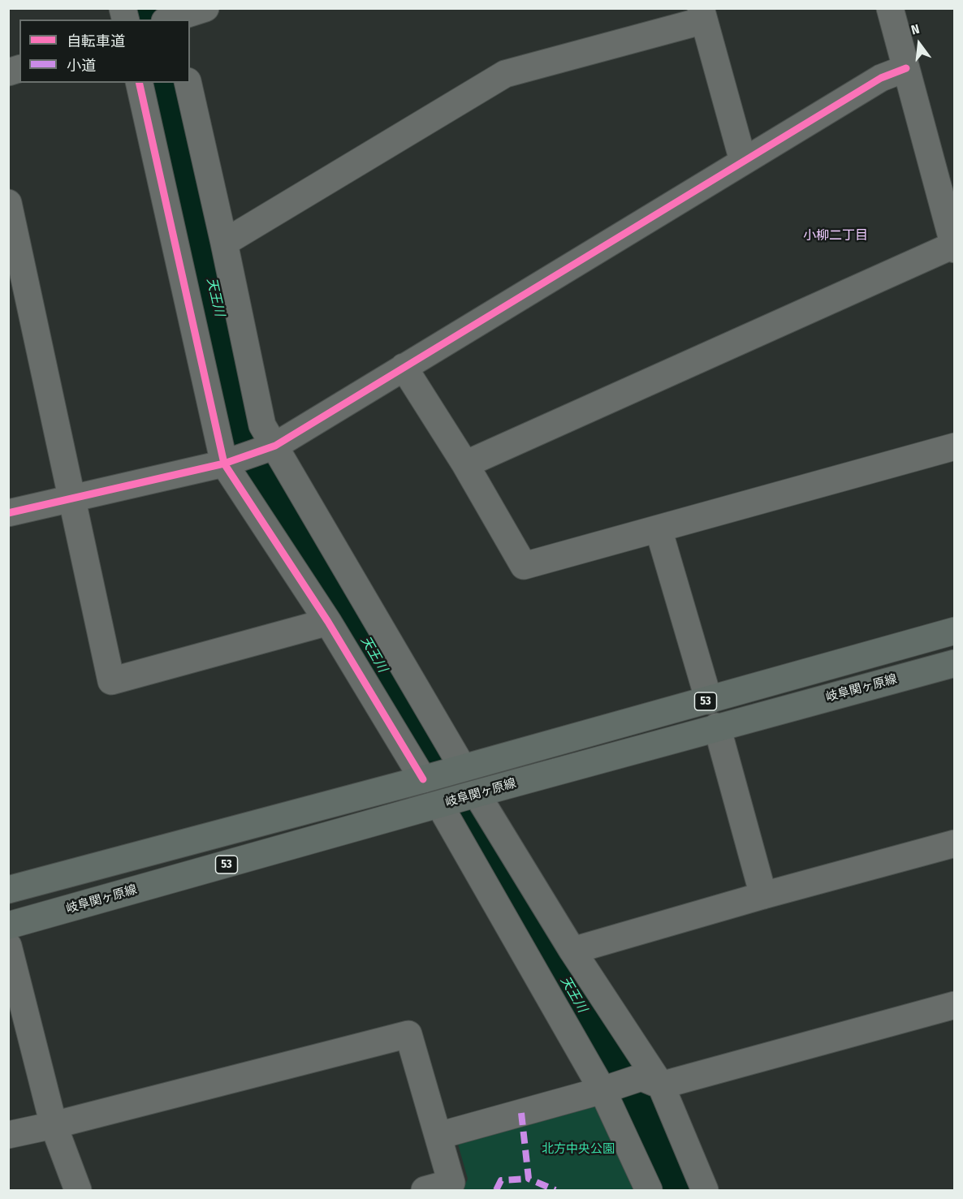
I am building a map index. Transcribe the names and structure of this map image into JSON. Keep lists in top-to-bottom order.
{
  "streets": {
    "main road": ["岐阜関ヶ原線", "53"]
  },
  "districts": ["小柳二丁目"],
  "water": ["天王川"],
  "parks": ["北方中央公園"],
  "legend": ["自転車道", "小道"],
  "north": "top"
}
